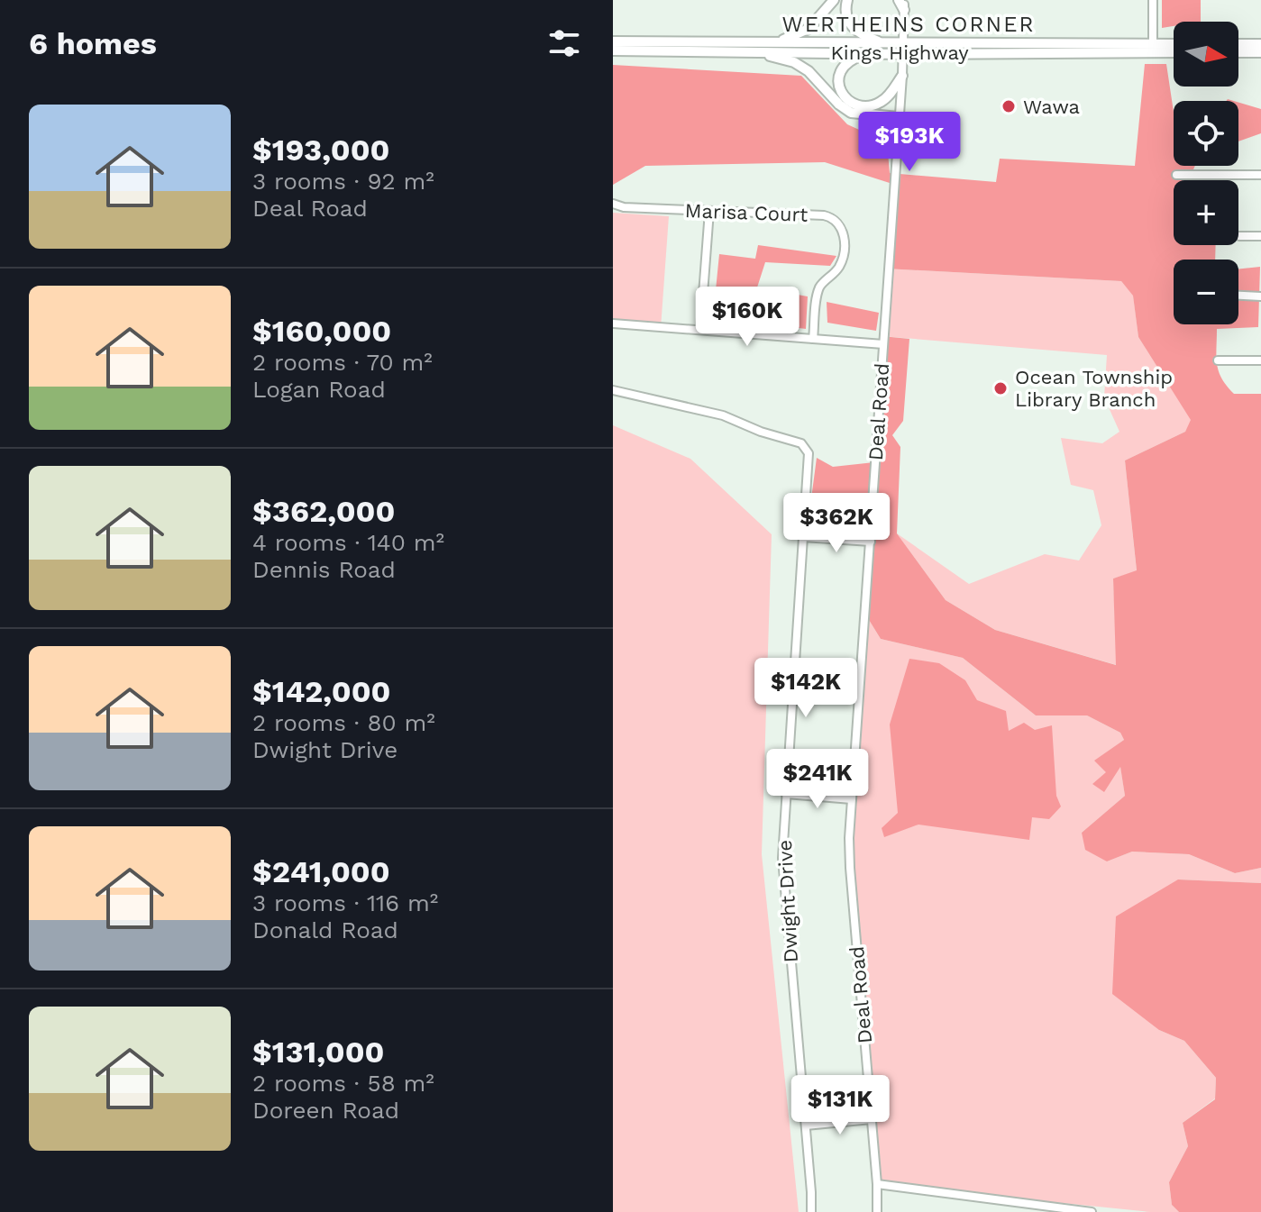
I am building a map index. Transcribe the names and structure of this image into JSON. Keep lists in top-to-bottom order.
{
  "streets": {
    "main road": ["Kings Highway"],
    "street": ["Marisa Court", "Deal Road", "Dwight Drive"]
  },
  "crossings": [
    ["Kings Highway", "Deal Road"]
  ],
  "districts": ["WERTHEINS CORNER"],
  "places": ["Wawa", "Ocean Township Library Branch"],
  "north": "right",
  "page": {
    "heading": "6 homes",
    "map_buttons": ["+", "−"],
    "list": [
      {
        "name": "$193,000",
        "note": "3 rooms · 92 m² · Deal Road"
      },
      {
        "name": "$160,000",
        "note": "2 rooms · 70 m² · Logan Road"
      },
      {
        "name": "$362,000",
        "note": "4 rooms · 140 m² · Dennis Road"
      },
      {
        "name": "$142,000",
        "note": "2 rooms · 80 m² · Dwight Drive"
      },
      {
        "name": "$241,000",
        "note": "3 rooms · 116 m² · Donald Road"
      },
      {
        "name": "$131,000",
        "note": "2 rooms · 58 m² · Doreen Road"
      }
    ],
    "price": [
      "$193K",
      "$160K",
      "$362K",
      "$142K",
      "$241K",
      "$131K"
    ]
  }
}
